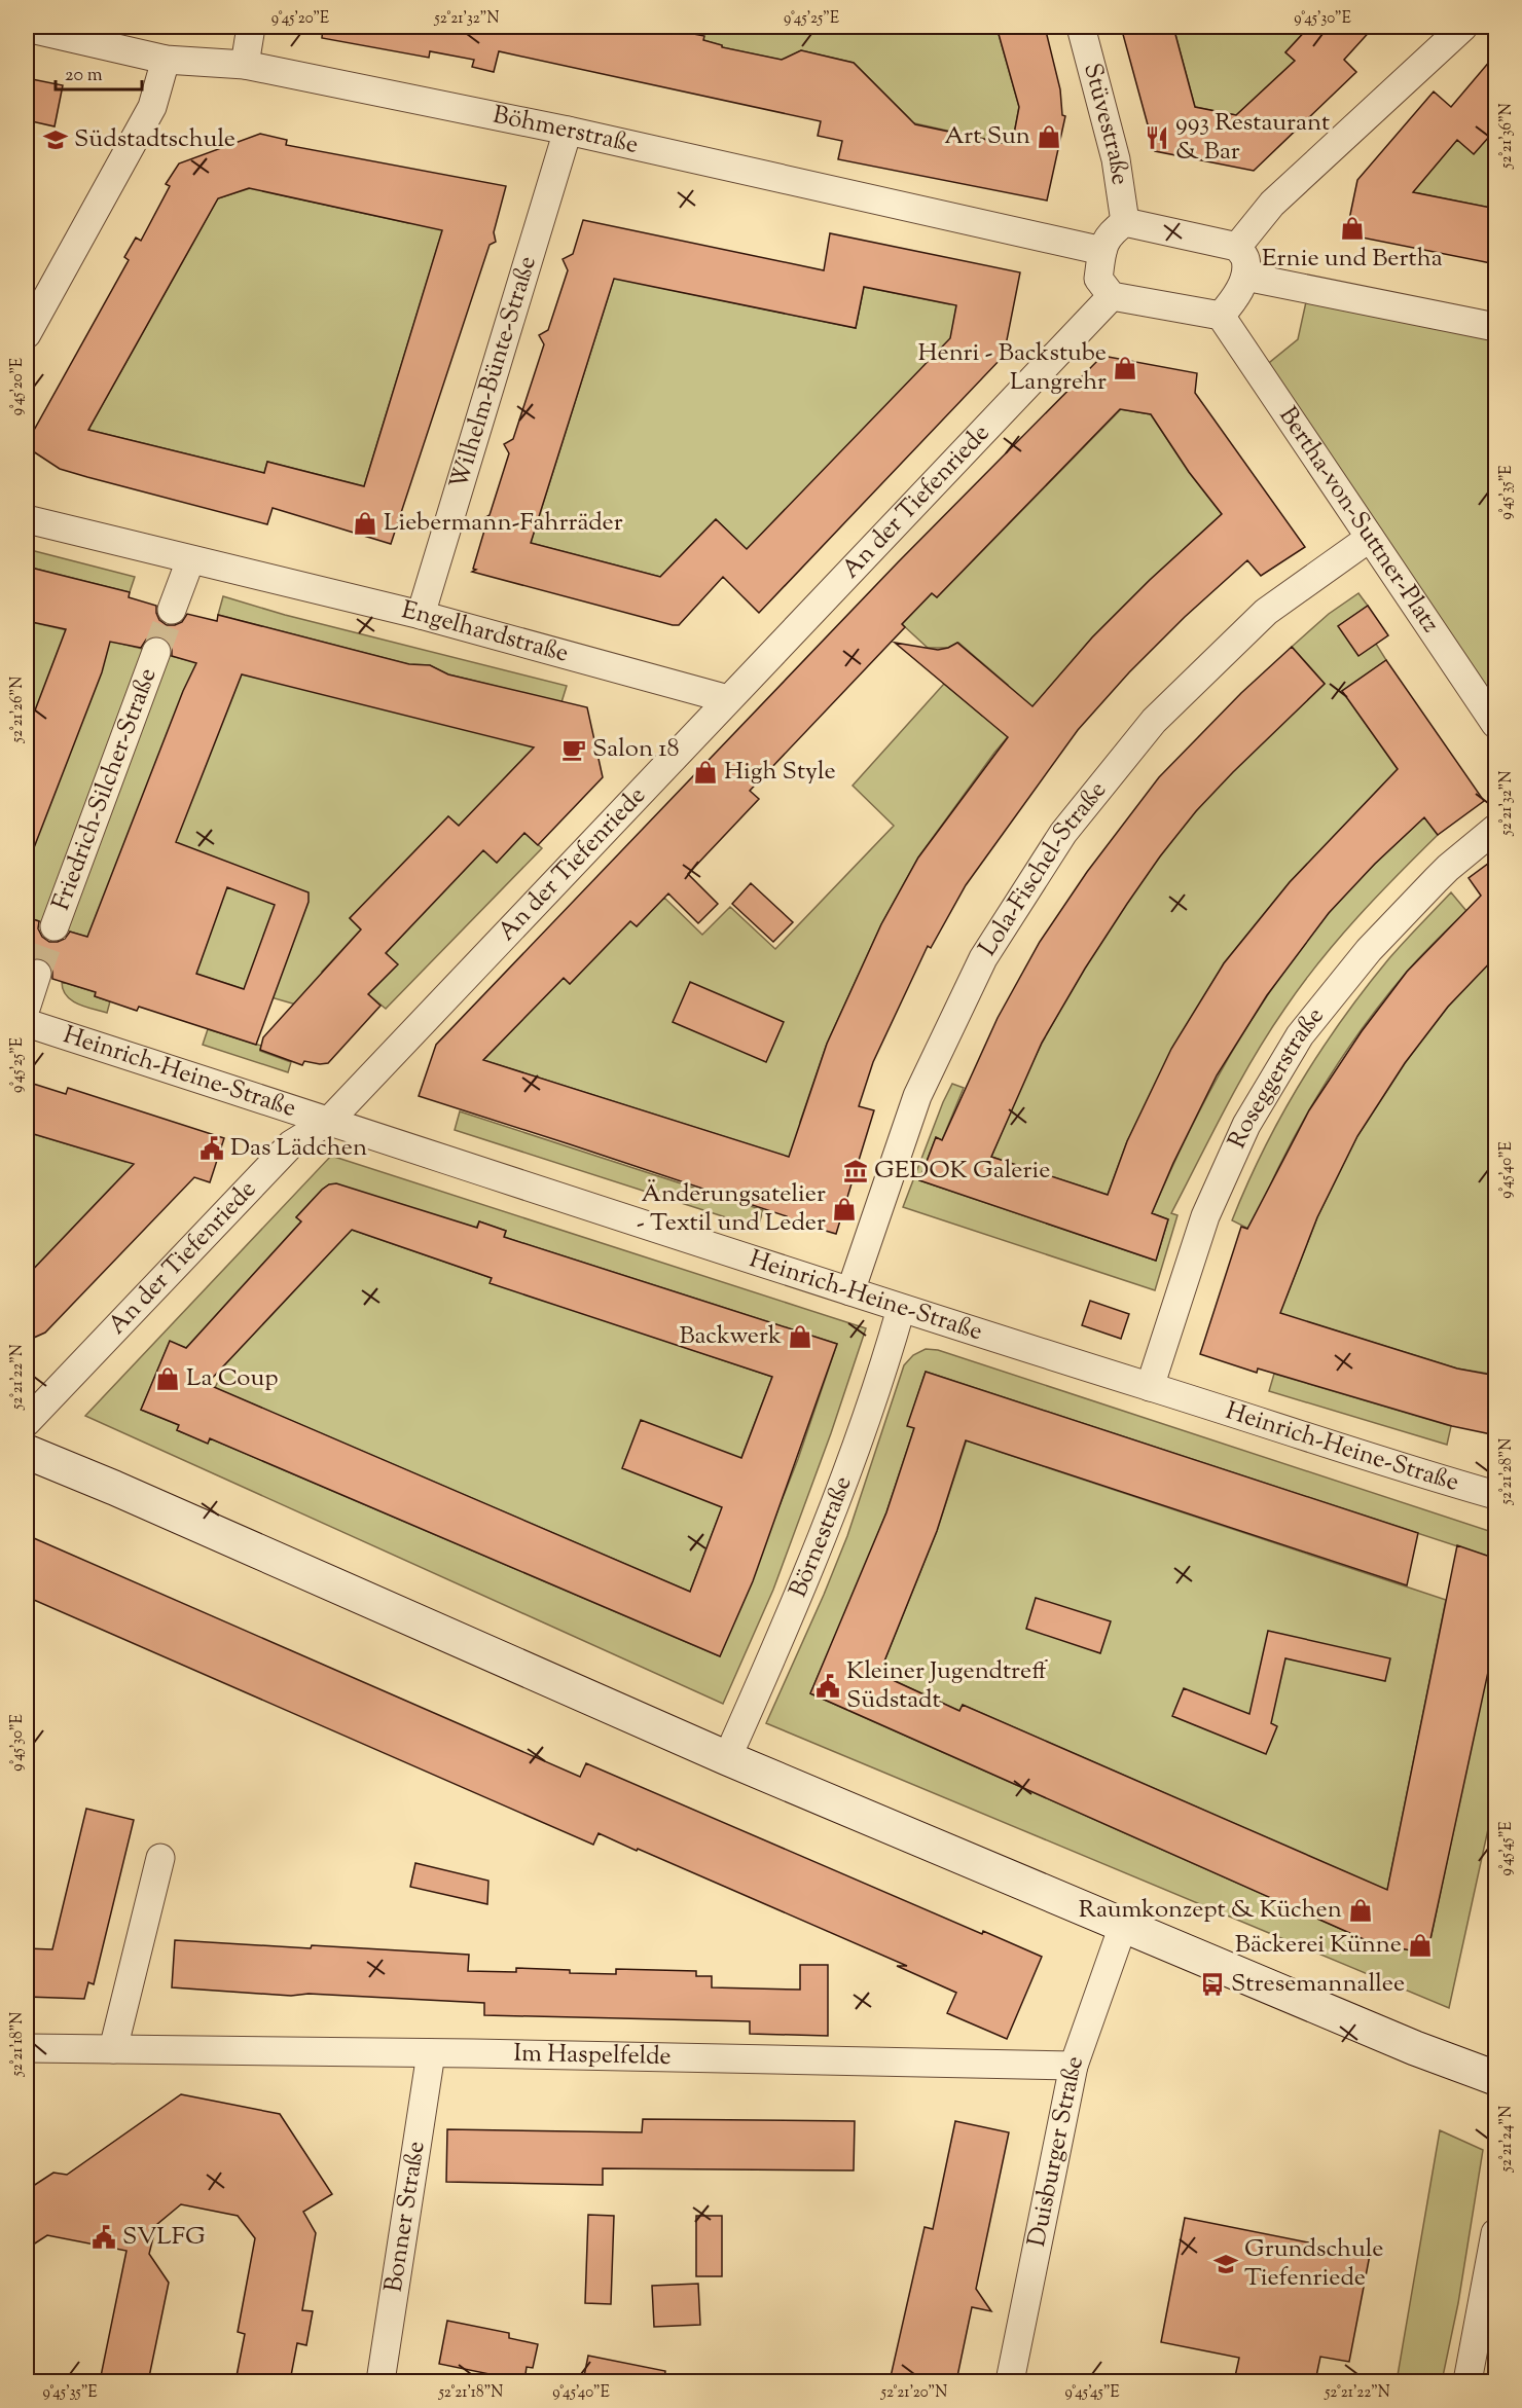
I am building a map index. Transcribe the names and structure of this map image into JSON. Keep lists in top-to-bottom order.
{
  "streets": {
    "street": [
      "Stüvestraße",
      "Böhmerstraße",
      "Wilhelm-Bünte-Straße",
      "An der Tiefenriede",
      "Bertha-von-Suttner-Platz",
      "Engelhardstraße",
      "Friedrich-Silcher-Straße",
      "Lola-Fischel-Straße",
      "Heinrich-Heine-Straße",
      "Roseggerstraße",
      "Börnestraße",
      "Im Haspelfelde",
      "Duisburger Straße",
      "Bonner Straße"
    ]
  },
  "crossings": [
    ["Böhmerstraße", "Wilhelm-Bünte-Straße"],
    ["Wilhelm-Bünte-Straße", "Engelhardstraße"],
    ["An der Tiefenriede", "Engelhardstraße"],
    ["An der Tiefenriede", "Heinrich-Heine-Straße"],
    ["Bertha-von-Suttner-Platz", "Lola-Fischel-Straße"],
    ["Lola-Fischel-Straße", "Heinrich-Heine-Straße"],
    ["Heinrich-Heine-Straße", "Roseggerstraße"],
    ["Heinrich-Heine-Straße", "Börnestraße"],
    ["Im Haspelfelde", "Duisburger Straße"],
    ["Im Haspelfelde", "Bonner Straße"]
  ],
  "places": {
    "shop": [
      "Art Sun",
      "Ernie und Bertha",
      "Henri - Backstube Langrehr",
      "Liebermann-Fahrräder",
      "High Style",
      "Änderungsatelier - Textil und Leder",
      "Backwerk",
      "La Coup",
      "Raumkonzept & Küchen",
      "Bäckerei Künne"
    ],
    "restaurant": ["993 Restaurant & Bar"],
    "school or university": ["Südstadtschule", "Grundschule Tiefenriede"],
    "cafe": ["Salon 18"],
    "public building": ["Das Lädchen", "Kleiner Jugendtreff Südstadt", "SVLFG"],
    "museum": ["GEDOK Galerie"],
    "bus stop": ["Stresemannallee"]
  },
  "scale_bar": "20 m",
  "coordinates": [
    "9°45'20\"E",
    "52°21'32\"N",
    "9°45'25\"E",
    "9°45'30\"E",
    "52°21'36\"N",
    "9°45'35\"E",
    "52°21'26\"N",
    "9°45'40\"E",
    "52°21'22\"N",
    "52°21'28\"N",
    "9°45'45\"E",
    "52°21'18\"N",
    "52°21'24\"N",
    "52°21'20\"N"
  ]
}
